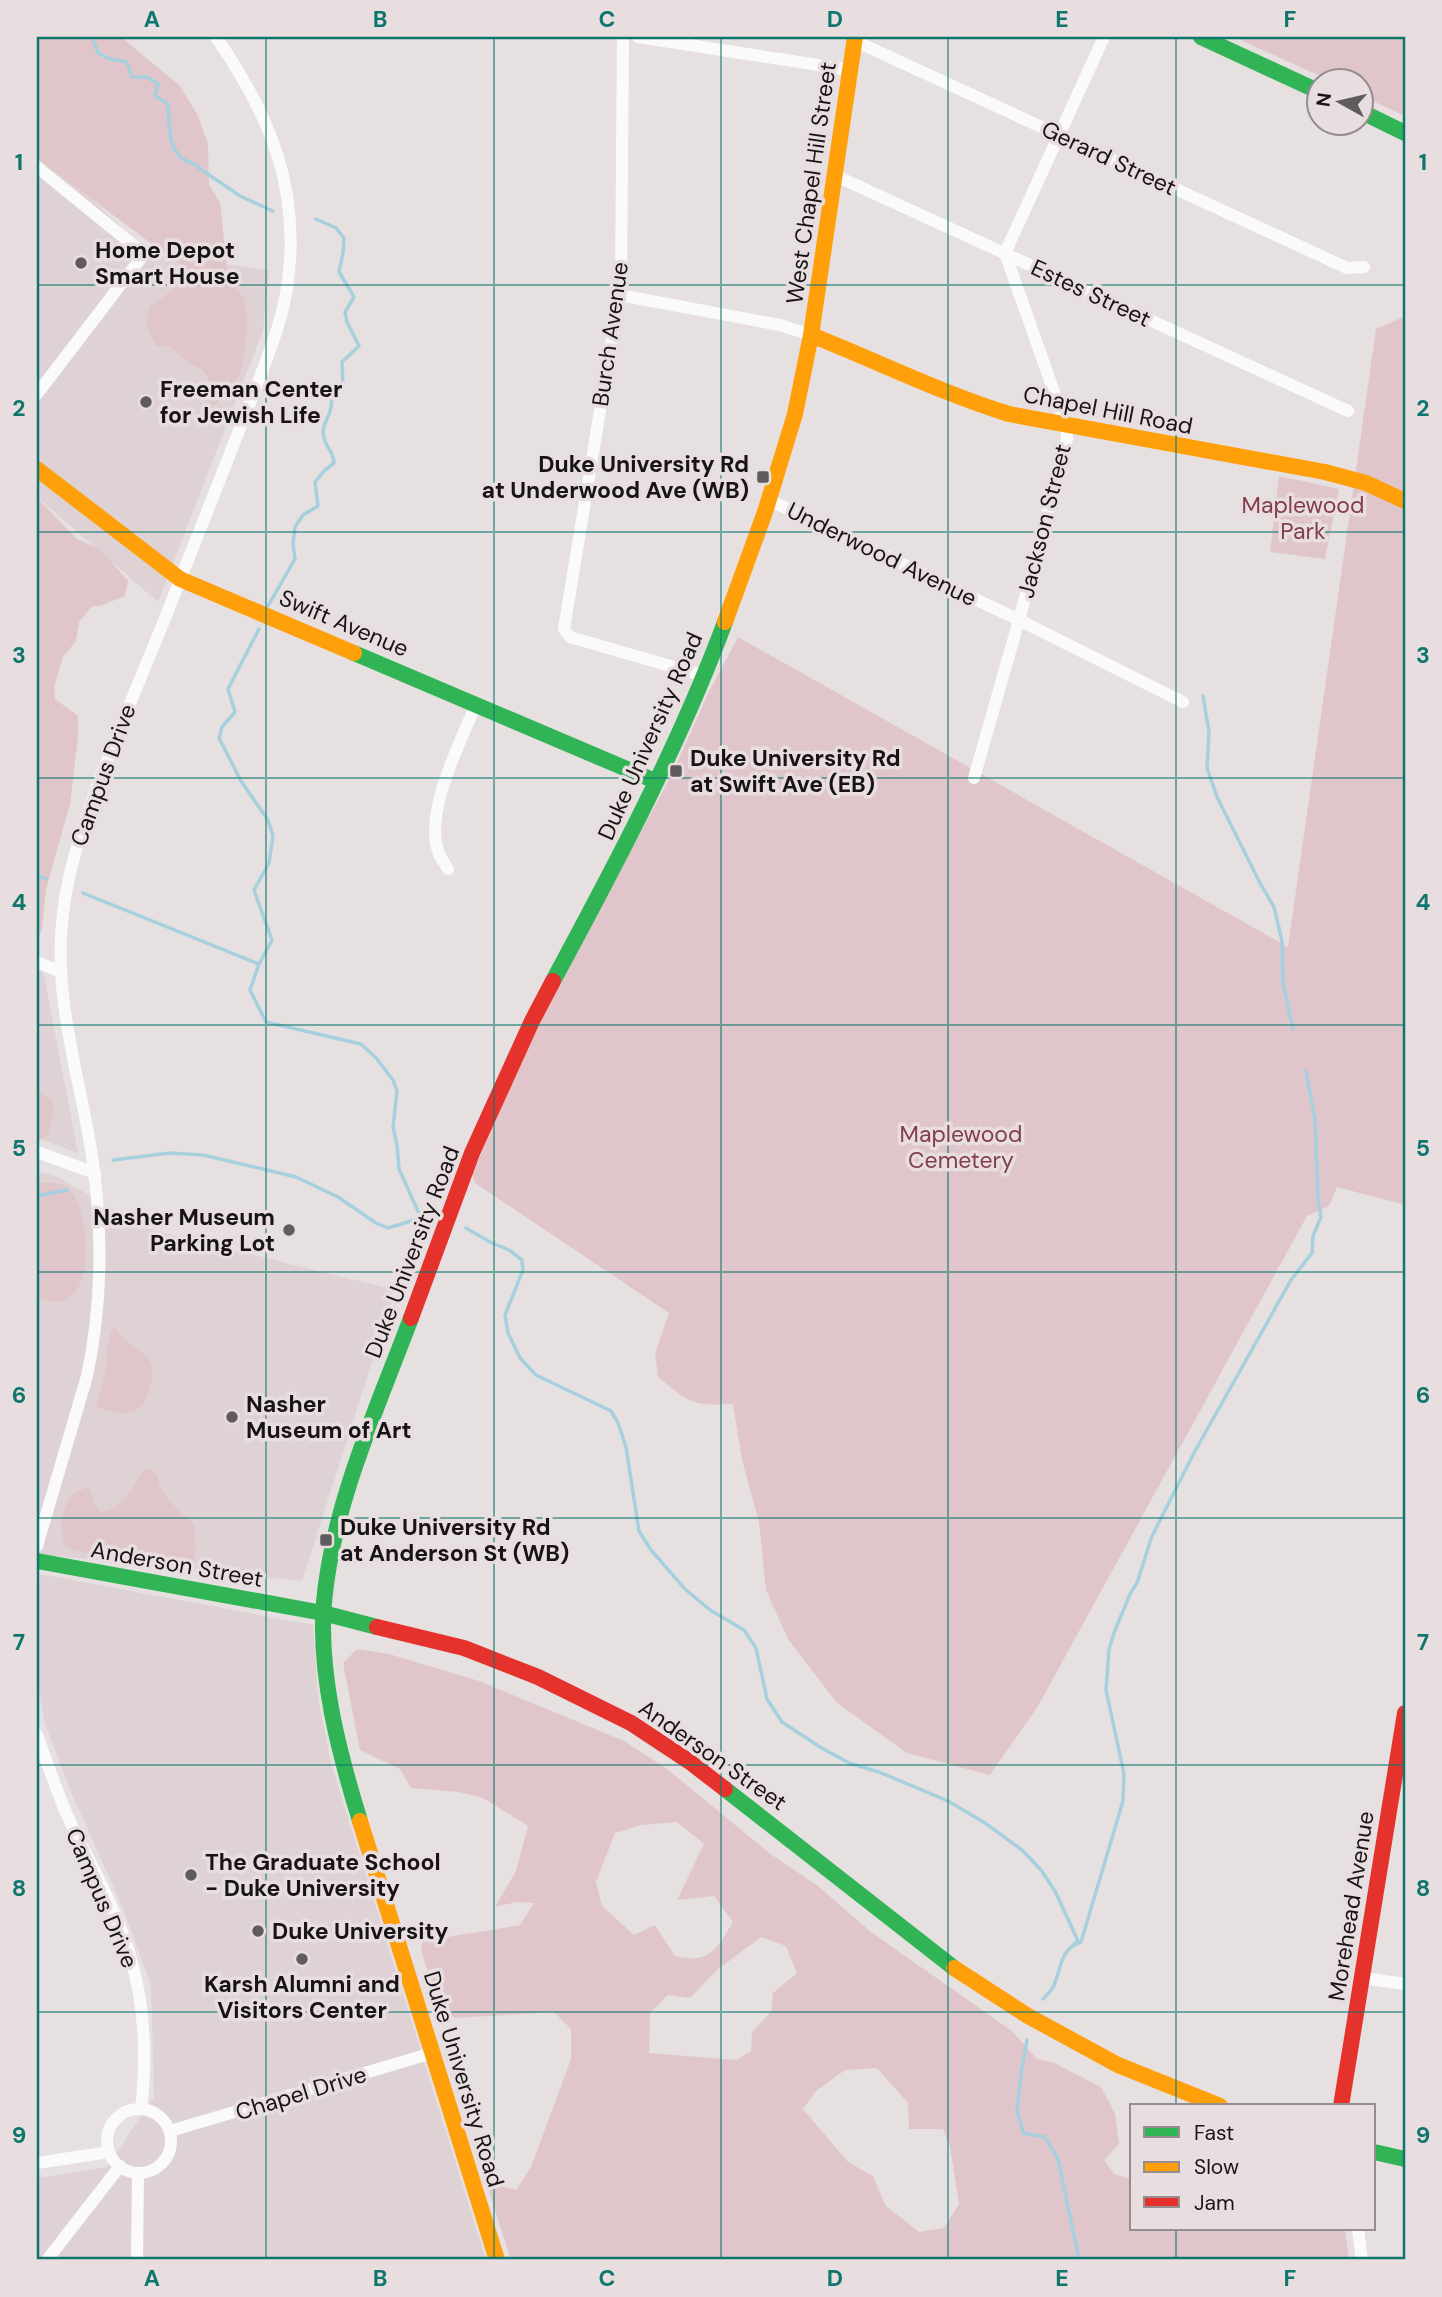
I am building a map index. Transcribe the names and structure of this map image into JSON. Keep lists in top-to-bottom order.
{
  "streets": {
    "street": [
      "Gerard Street",
      "West Chapel Hill Street",
      "Estes Street",
      "Burch Avenue",
      "Chapel Hill Road",
      "Jackson Street",
      "Underwood Avenue",
      "Swift Avenue",
      "Duke University Road",
      "Campus Drive",
      "Anderson Street",
      "Morehead Avenue",
      "Chapel Drive"
    ]
  },
  "crossings": [
    ["Gerard Street", "West Chapel Hill Street"],
    ["West Chapel Hill Street", "Estes Street"],
    ["West Chapel Hill Street", "Chapel Hill Road"],
    ["West Chapel Hill Street", "Duke University Road"],
    ["Estes Street", "Jackson Street"],
    ["Burch Avenue", "Duke University Road"],
    ["Chapel Hill Road", "Jackson Street"],
    ["Chapel Hill Road", "Duke University Road"],
    ["Jackson Street", "Underwood Avenue"],
    ["Underwood Avenue", "Duke University Road"],
    ["Swift Avenue", "Duke University Road"],
    ["Swift Avenue", "Campus Drive"],
    ["Duke University Road", "Anderson Street"],
    ["Duke University Road", "Chapel Drive"],
    ["Campus Drive", "Chapel Drive"]
  ],
  "parks": ["Maplewood Park", "Maplewood Cemetery"],
  "places": {
    "other": [
      "Home Depot Smart House",
      "Freeman Center for Jewish Life",
      "Nasher Museum Parking Lot",
      "Nasher Museum of Art",
      "The Graduate School - Duke University",
      "Duke University",
      "Karsh Alumni and Visitors Center"
    ],
    "transit": ["Duke University Rd at Underwood Ave (WB)", "Duke University Rd at Swift Ave (EB)", "Duke University Rd at Anderson St (WB)"]
  },
  "legend": ["Fast", "Slow", "Jam"],
  "north": "left",
  "grid": {
    "columns": [
      "A",
      "B",
      "C",
      "D",
      "E",
      "F"
    ],
    "rows": [
      "1",
      "2",
      "3",
      "4",
      "5",
      "6",
      "7",
      "8",
      "9"
    ]
  }
}
